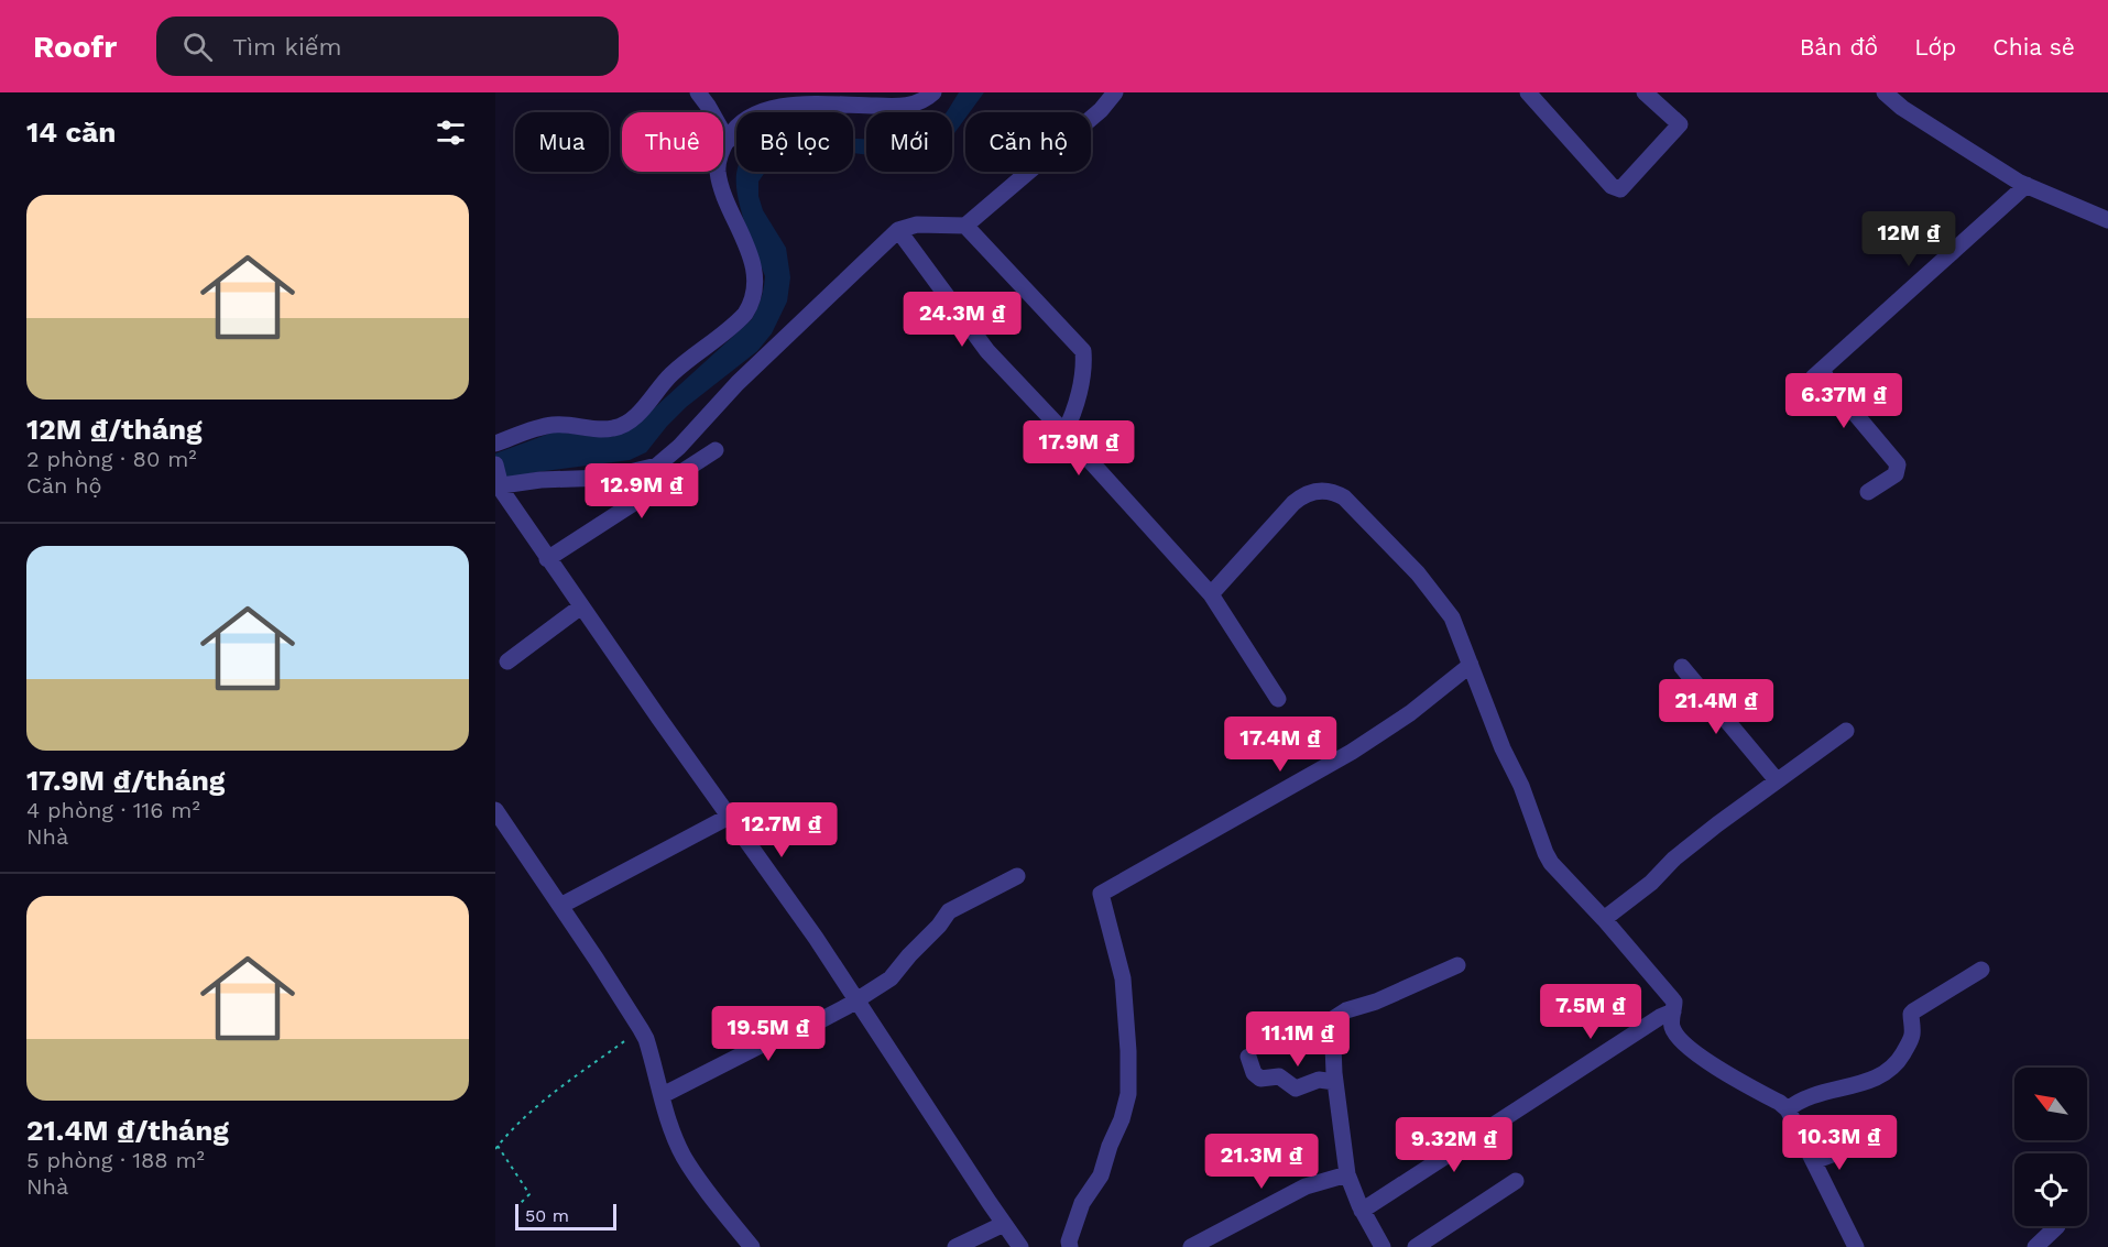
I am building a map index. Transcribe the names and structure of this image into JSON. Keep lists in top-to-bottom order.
{
  "scale_bar": "50 m",
  "north": "top left",
  "page": {
    "header": "Roofr",
    "search": "Tìm kiếm",
    "nav": ["Bản đồ", "Lớp", "Chia sẻ"],
    "heading": "14 căn",
    "chip": [
      "Mua",
      "Thuê",
      "Bộ lọc",
      "Mới",
      "Căn hộ"
    ],
    "list": [
      {
        "name": "12M ₫/tháng",
        "note": "2 phòng · 80 m² · Căn hộ"
      },
      {
        "name": "17.9M ₫/tháng",
        "note": "4 phòng · 116 m² · Nhà"
      },
      {
        "name": "21.4M ₫/tháng",
        "note": "5 phòng · 188 m² · Nhà"
      }
    ],
    "price": [
      "12M ₫",
      "24.3M ₫",
      "6.37M ₫",
      "17.9M ₫",
      "12.9M ₫",
      "21.4M ₫",
      "17.4M ₫",
      "12.7M ₫",
      "7.5M ₫",
      "19.5M ₫",
      "11.1M ₫",
      "10.3M ₫",
      "9.32M ₫",
      "21.3M ₫"
    ],
    "scale": "50 m"
  }
}
